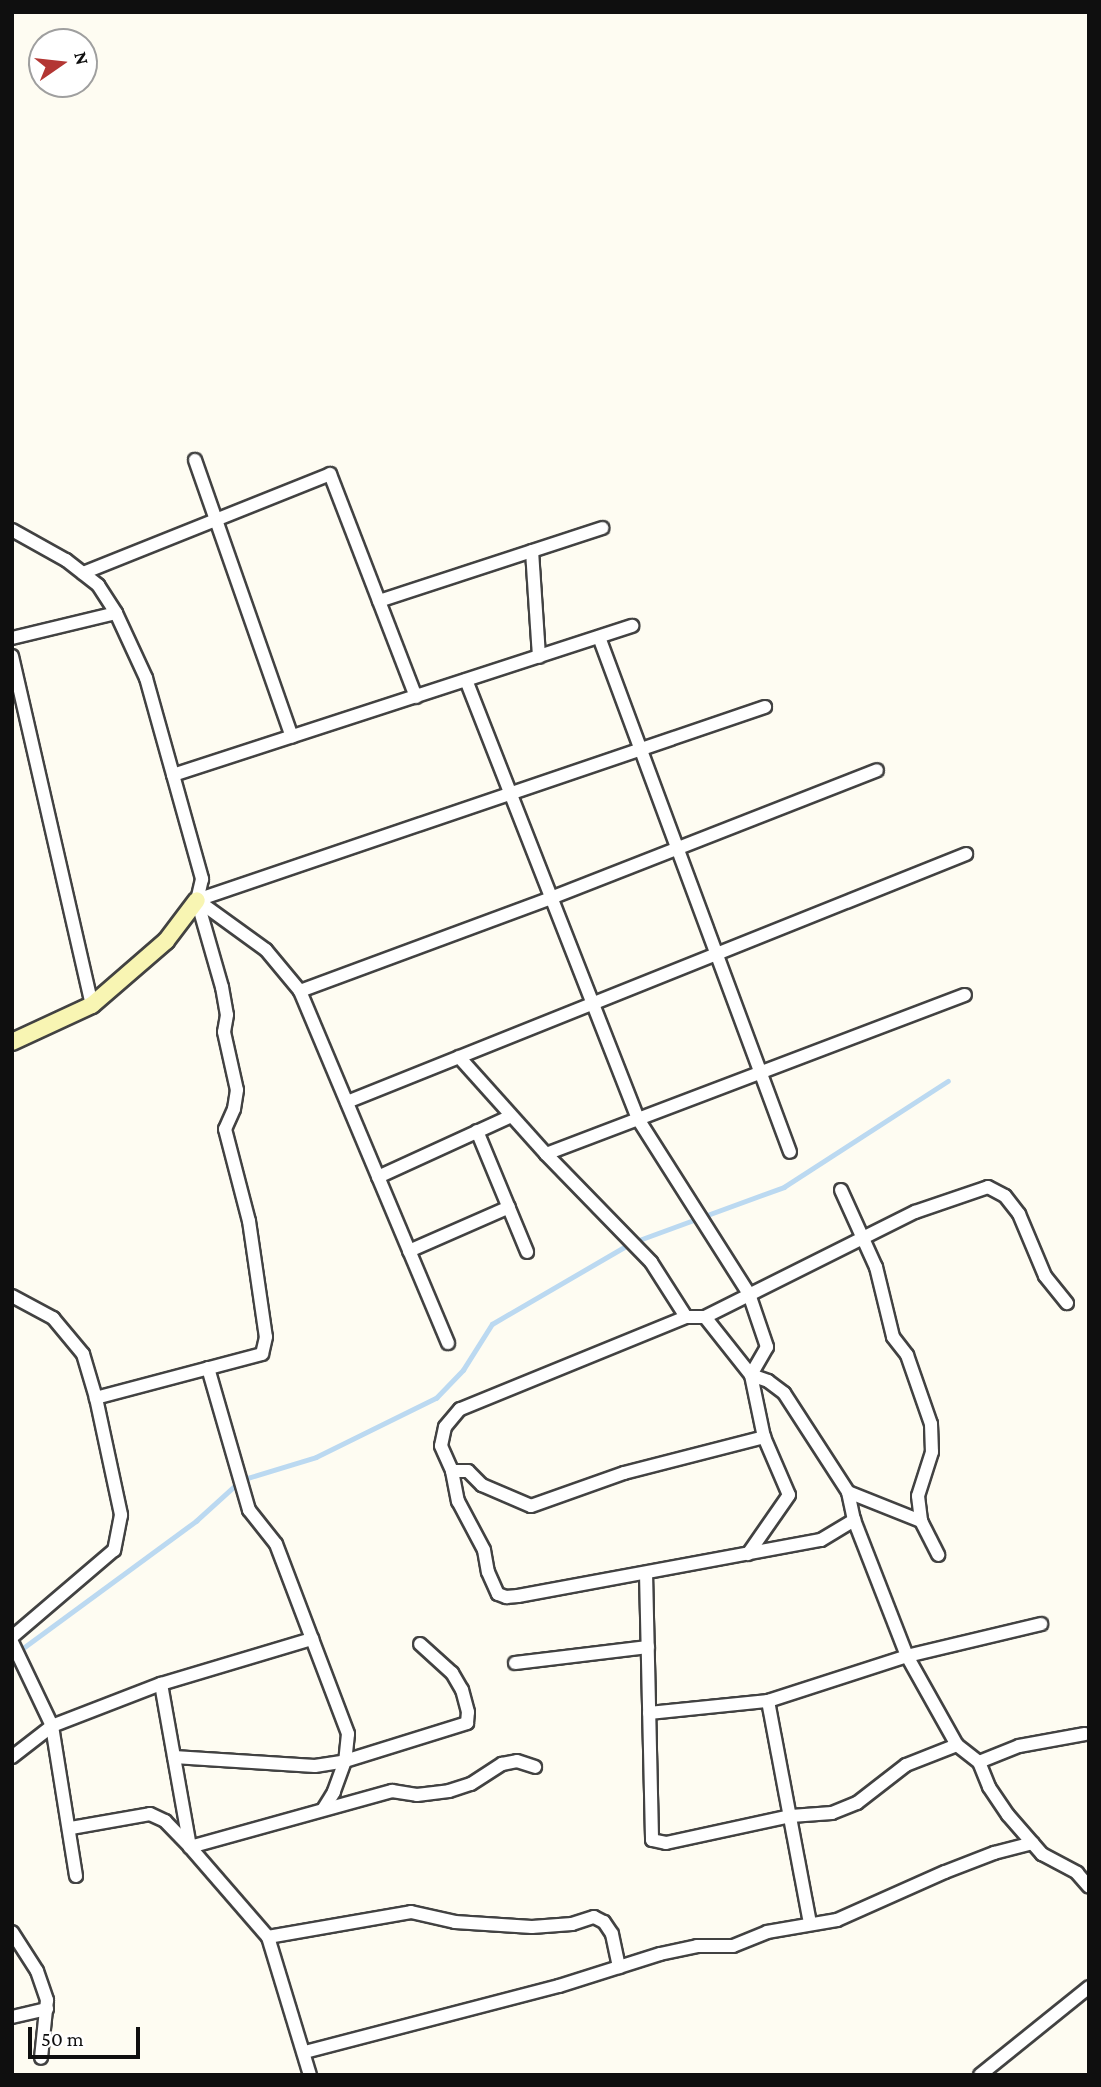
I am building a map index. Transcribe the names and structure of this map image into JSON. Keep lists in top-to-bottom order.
{
  "scale_bar": "50 m",
  "north": "right"
}
